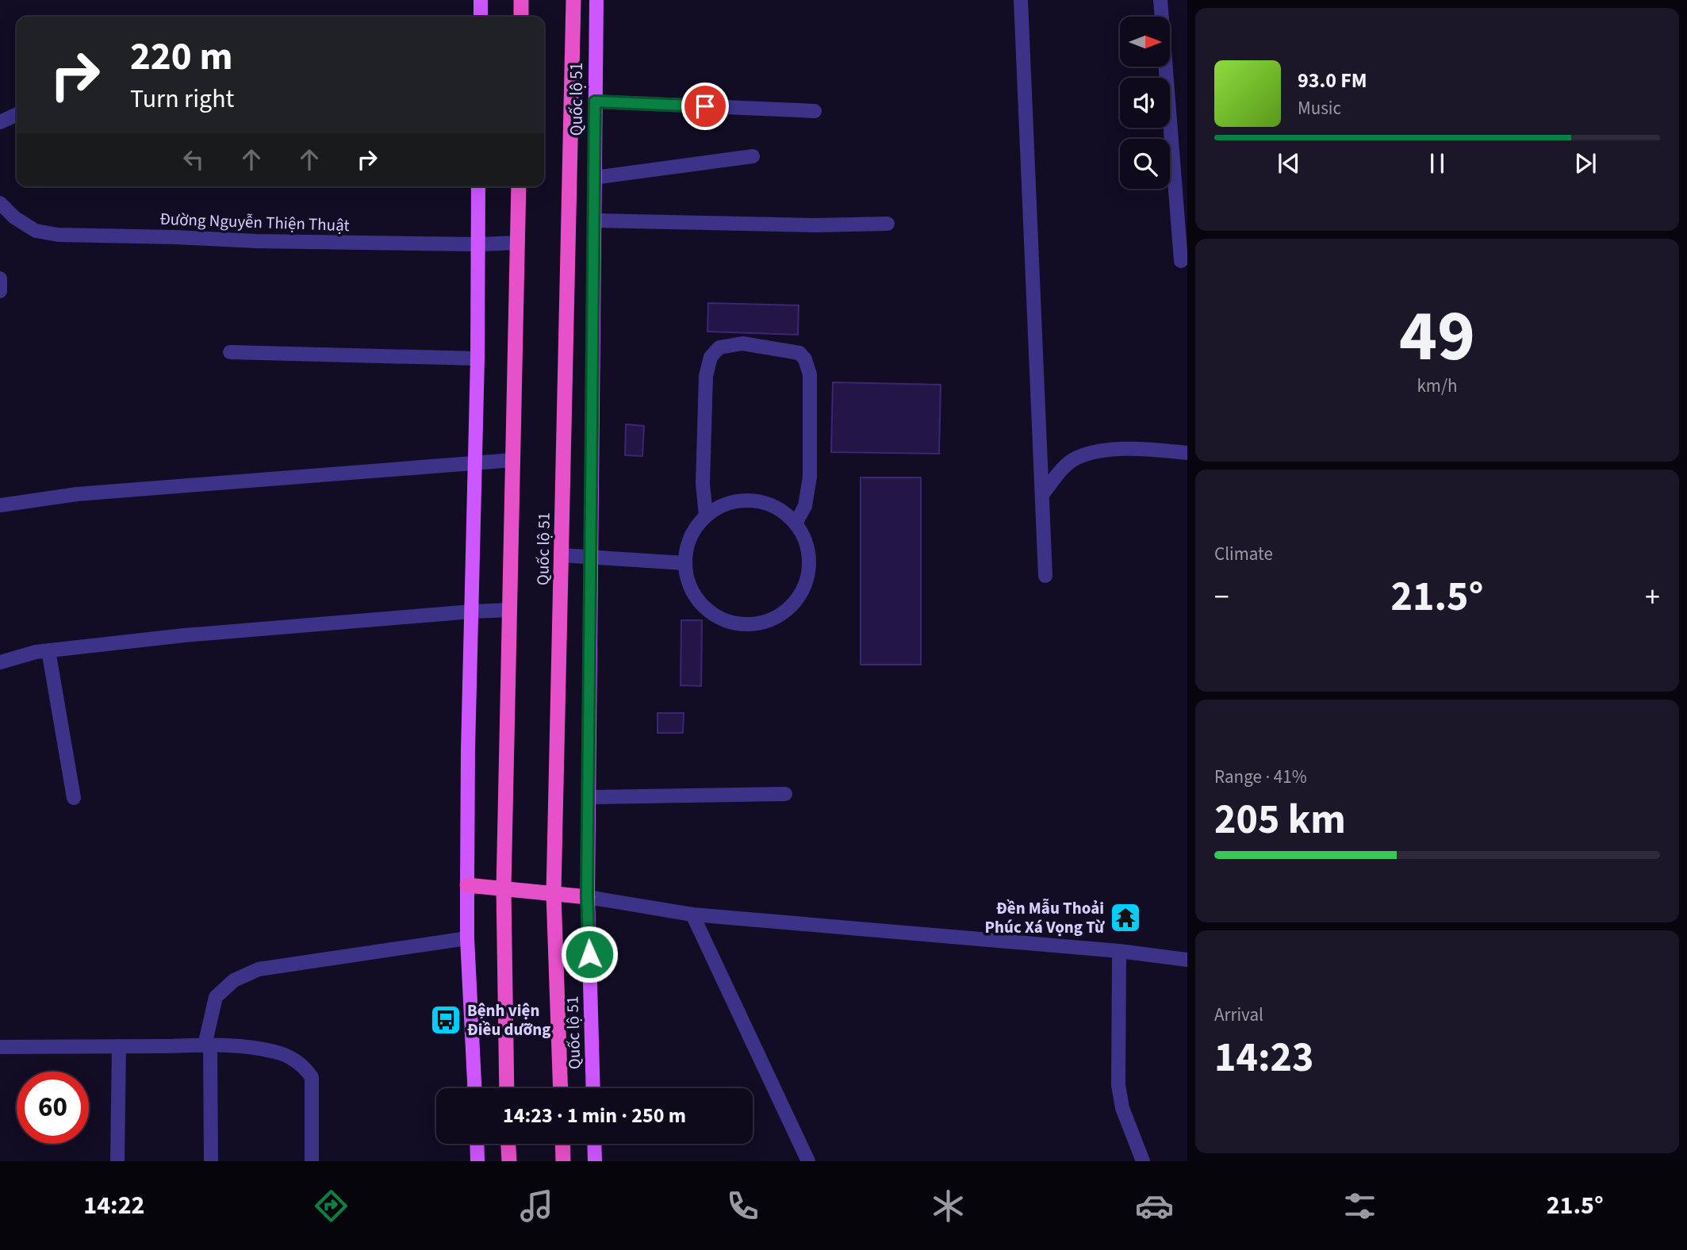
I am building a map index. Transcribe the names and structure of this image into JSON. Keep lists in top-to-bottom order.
{
  "streets": {
    "highway": ["Quốc lộ 51"],
    "street": ["Đường Nguyễn Thiện Thuật"]
  },
  "crossings": [
    ["Quốc lộ 51", "Đường Nguyễn Thiện Thuật"]
  ],
  "places": {
    "temple": ["Đền Mẫu Thoải Phúc Xá Vọng Từ"],
    "bus stop": ["Bệnh viện Điều dưỡng"]
  },
  "north": "right",
  "page": {
    "turn": ["220 m", "Turn right"],
    "song": ["93.0 FM", "Music"],
    "tile": [
      ["49", "km/h"],
      "Climate",
      ["Range · 41%", "205 km"],
      ["Arrival", "14:23"]
    ],
    "heat": ["−", "21.5°", "+"],
    "limit": "60",
    "trip": "14:23 · 1 min · 250 m",
    "tabs": ["14:22", "21.5°"]
  }
}
